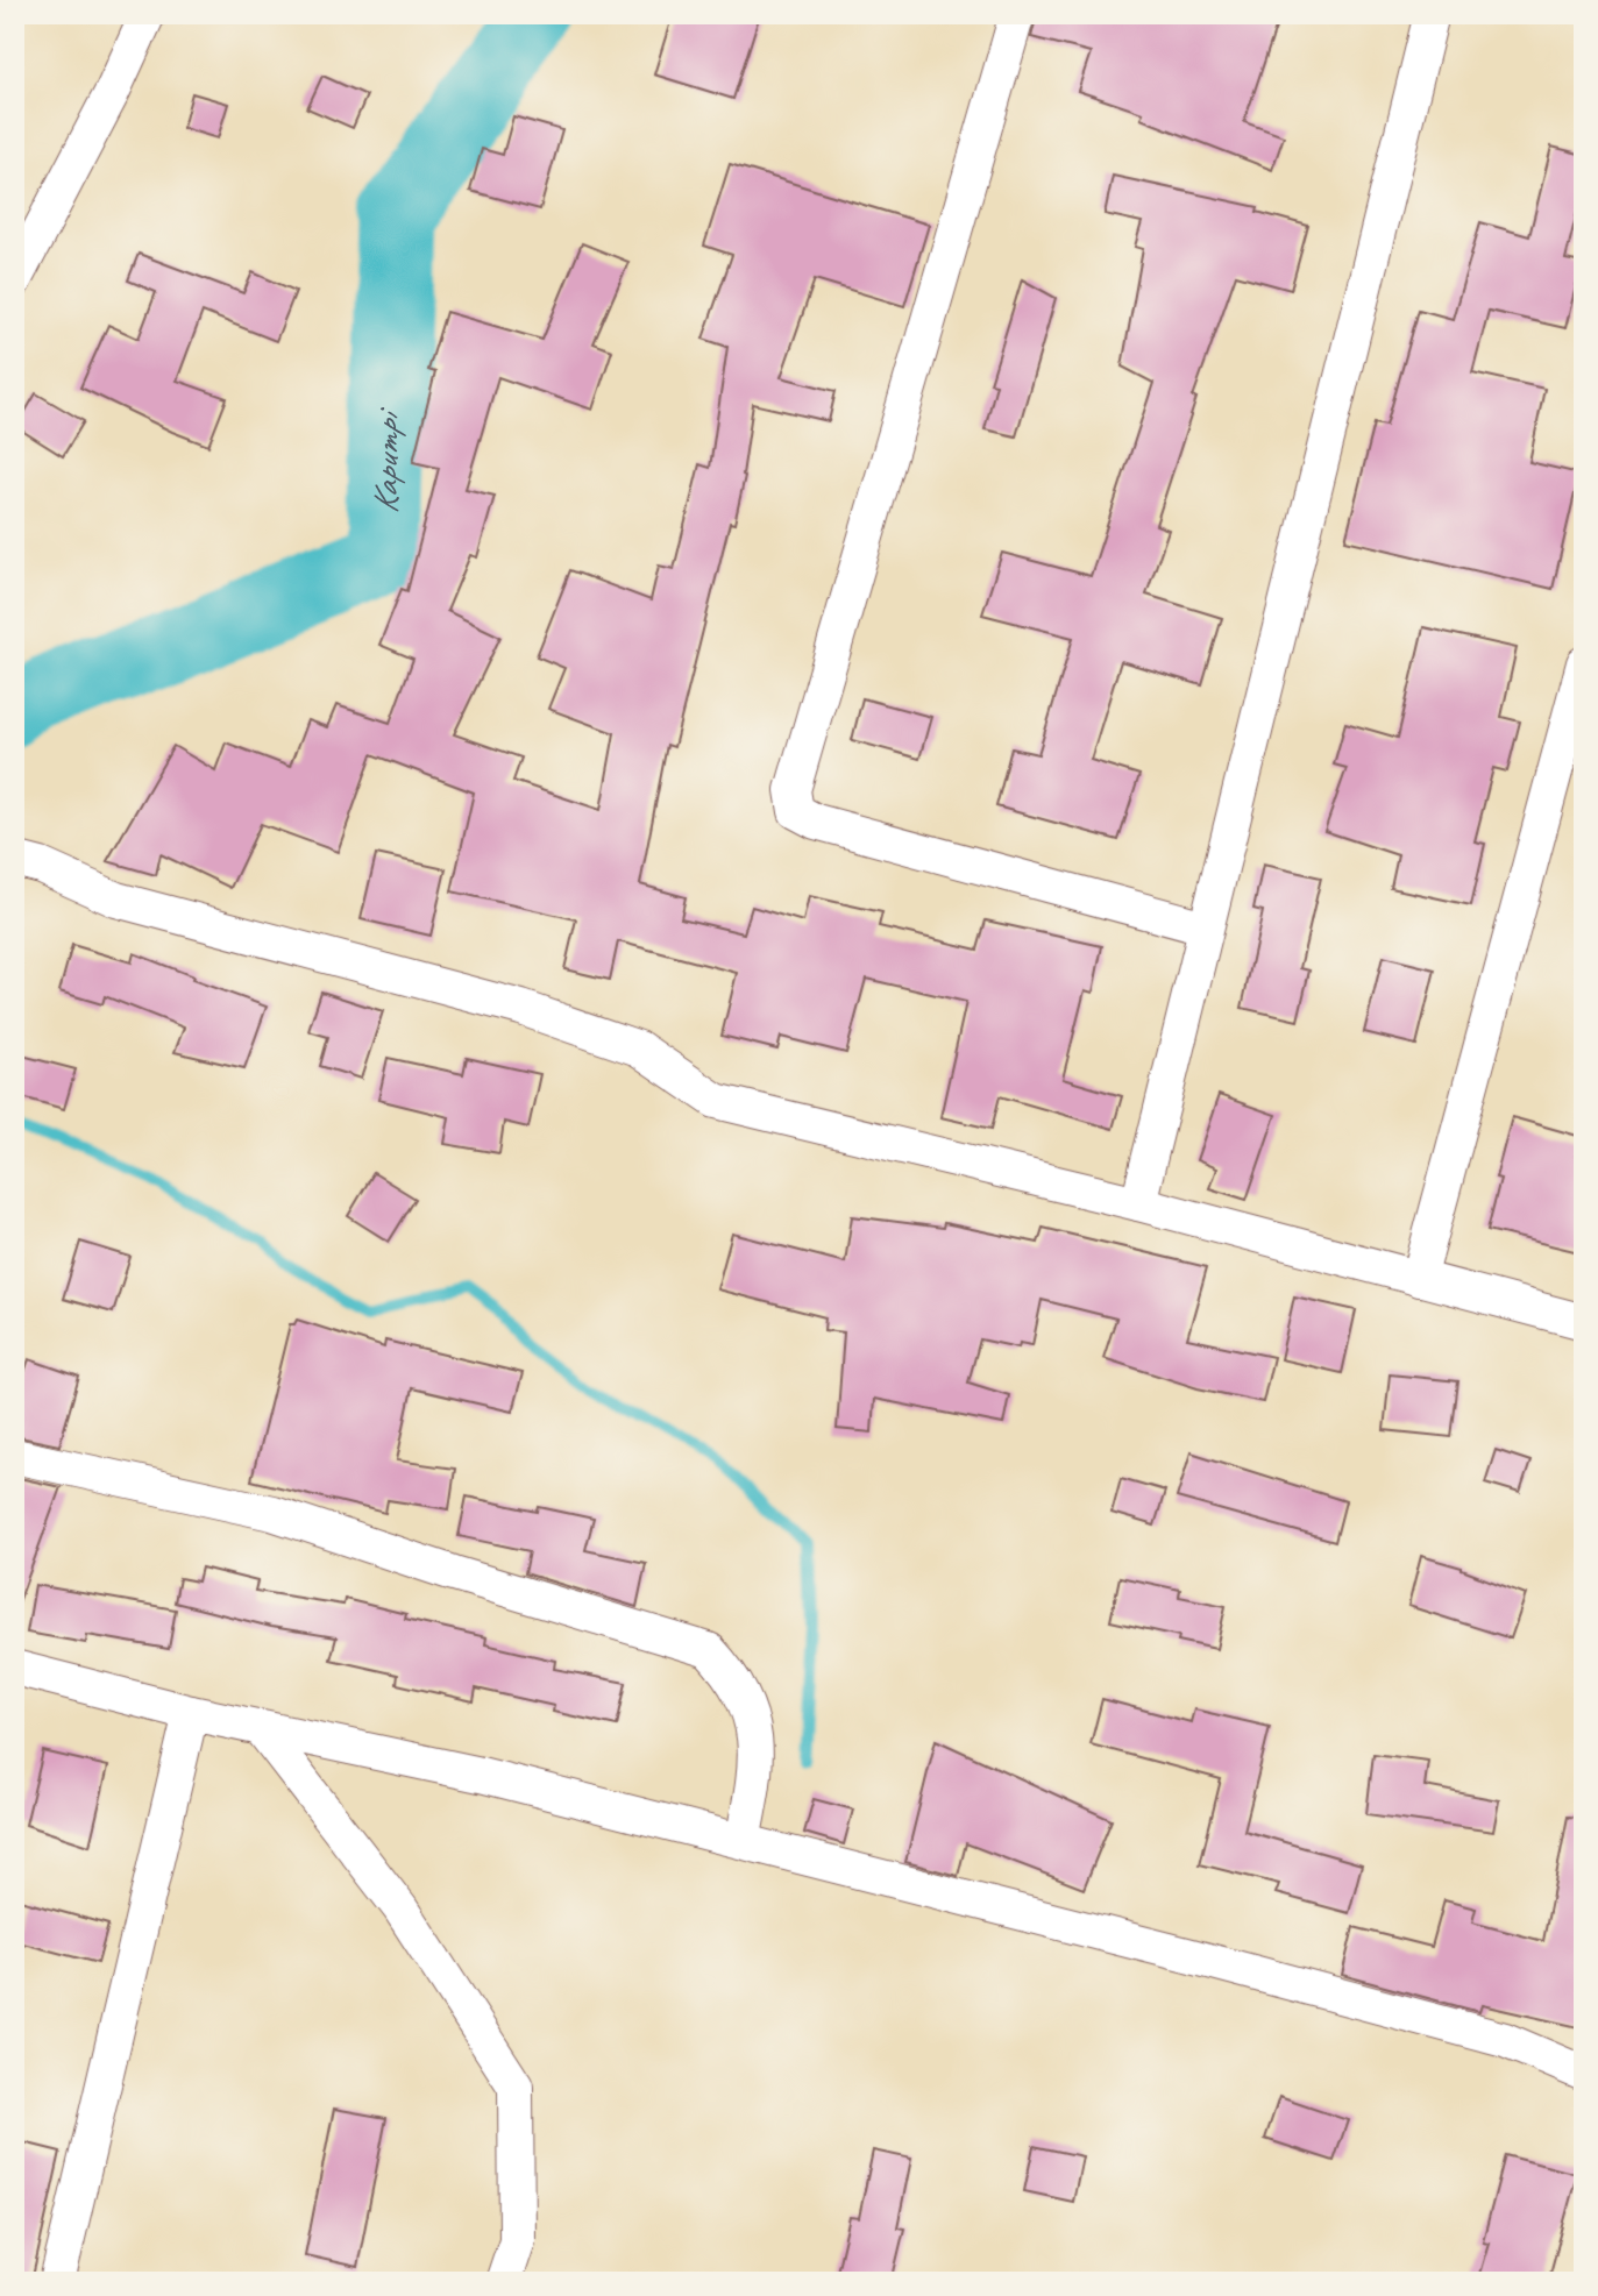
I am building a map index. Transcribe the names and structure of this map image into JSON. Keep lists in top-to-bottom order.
{
  "water": ["Kapumpi"]
}
